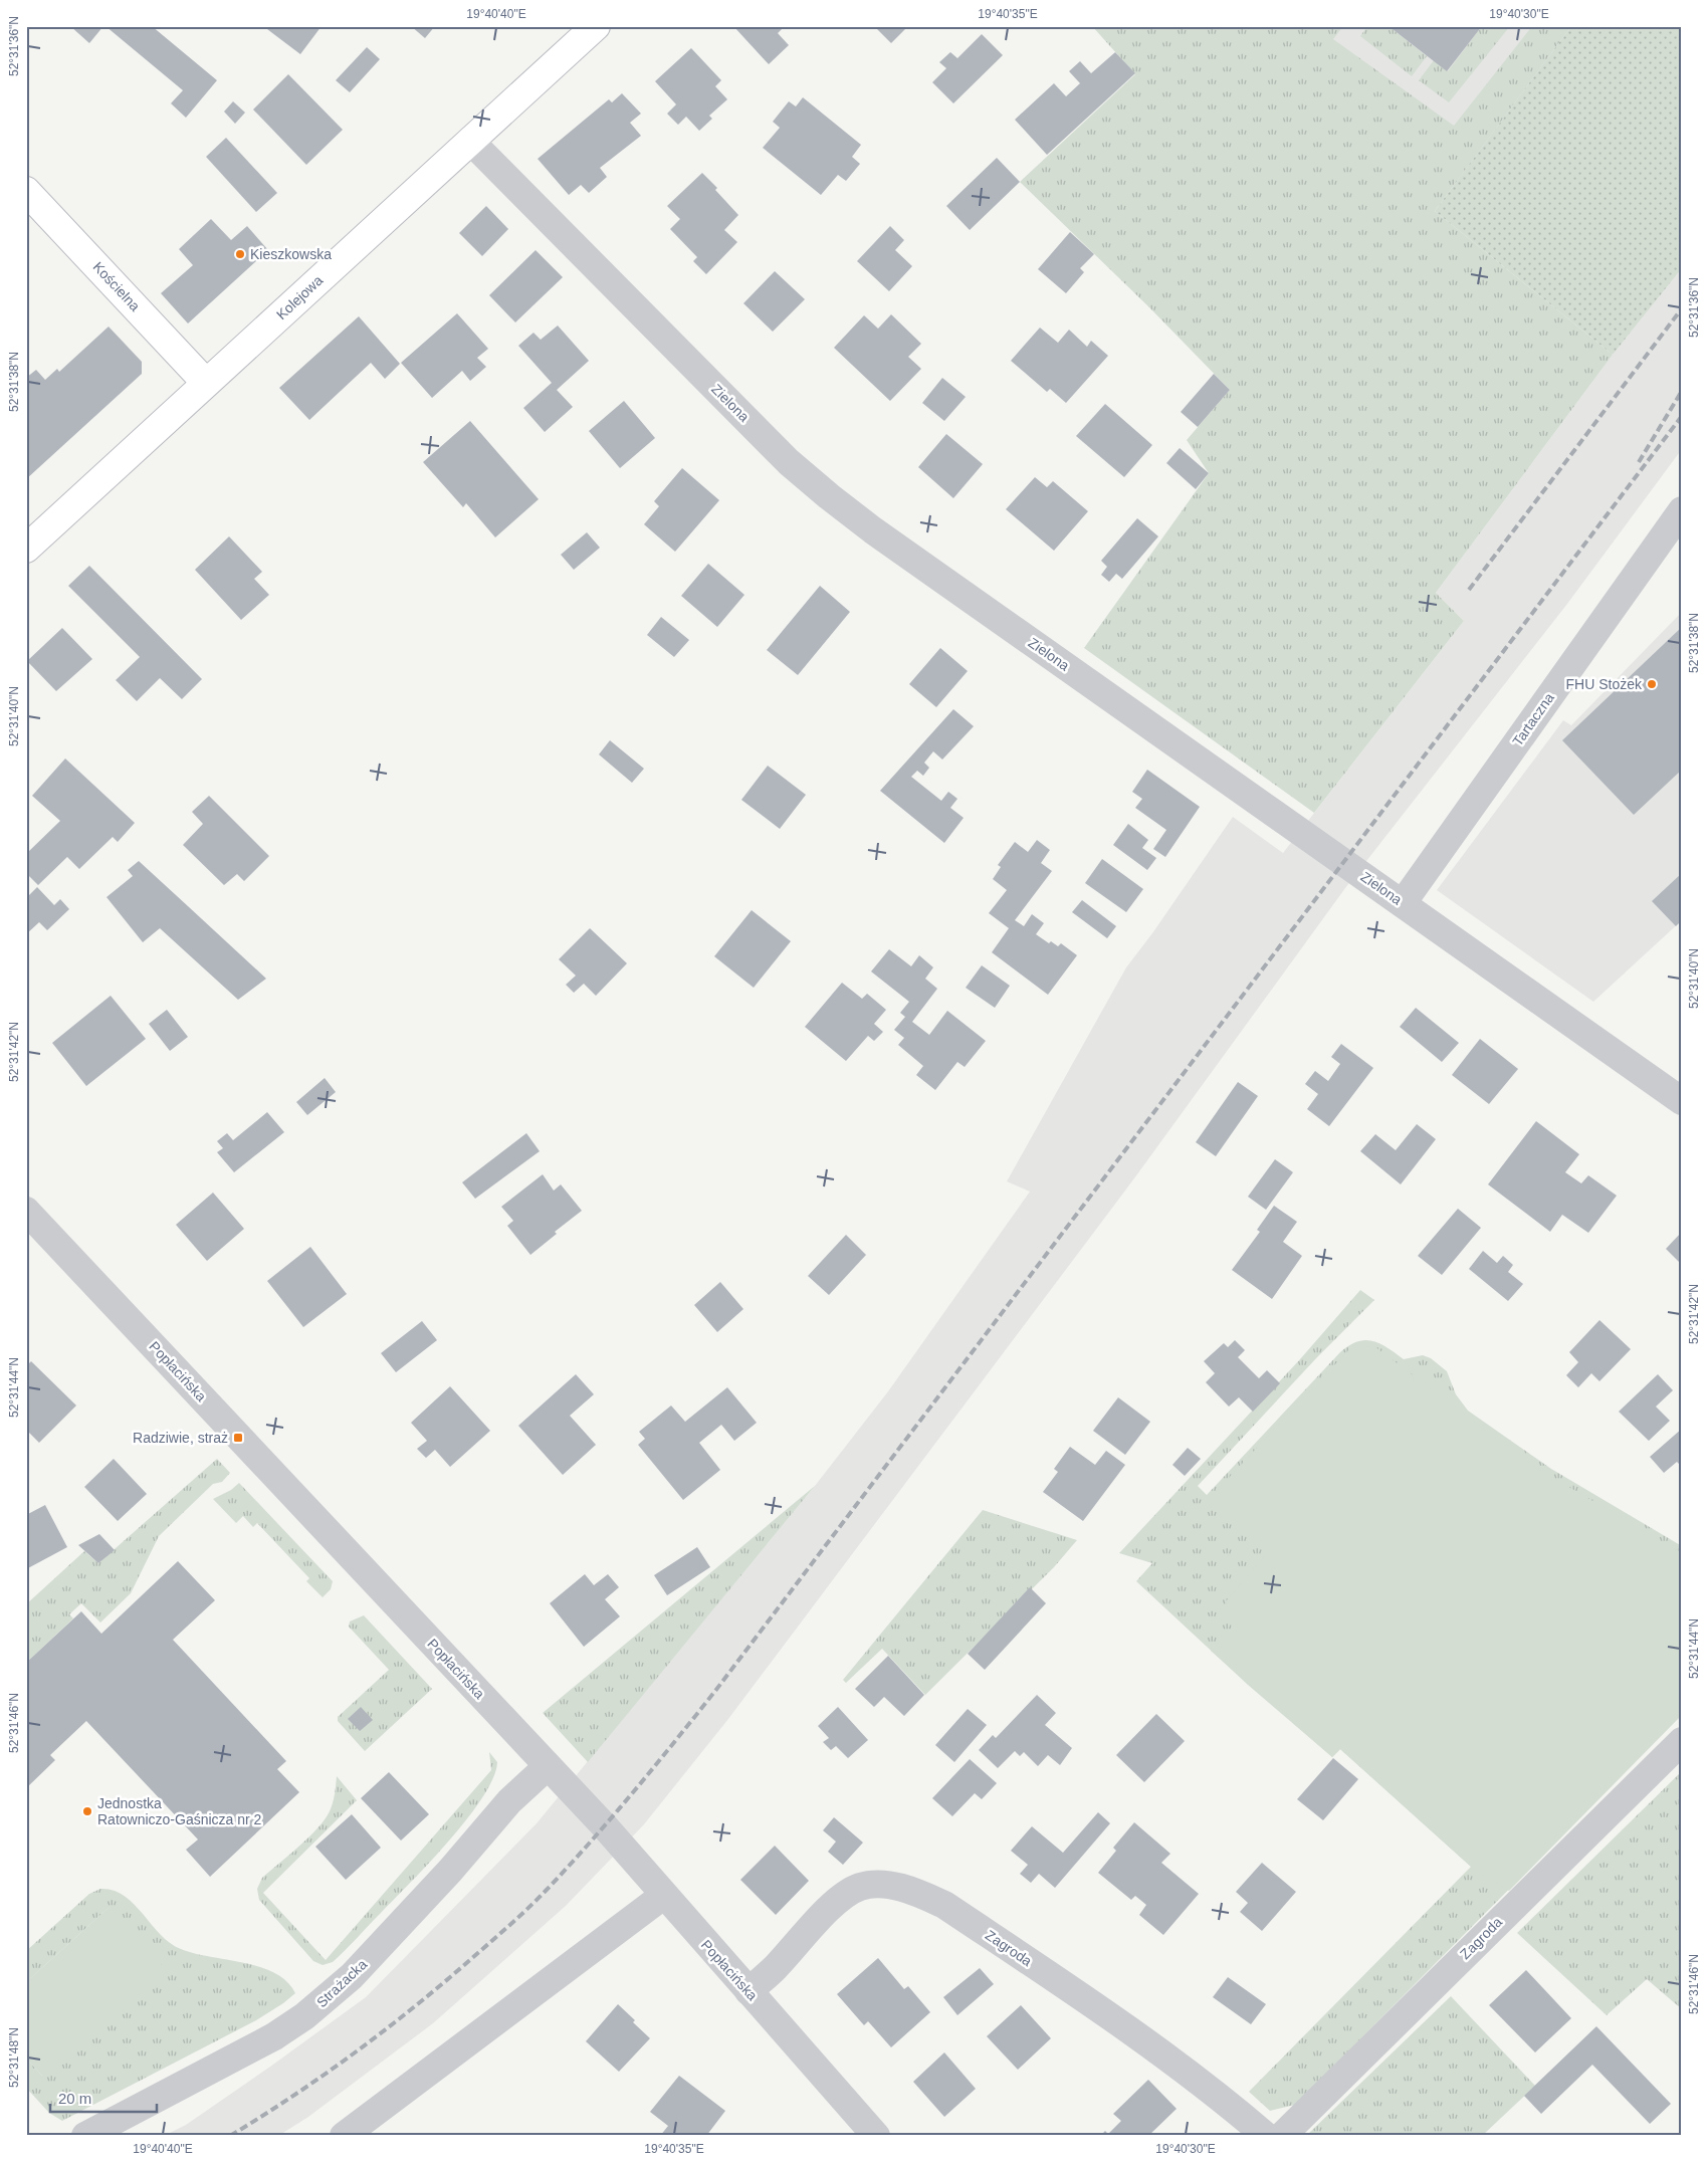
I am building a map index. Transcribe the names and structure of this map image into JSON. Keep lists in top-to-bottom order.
{
  "streets": {
    "main road": ["Kościelna", "Kolejowa"],
    "street": [
      "Zielona",
      "Tartaczna",
      "Popłacińska",
      "Zagroda",
      "Strażacka"
    ]
  },
  "crossings": [
    ["Kościelna", "Kolejowa"],
    ["Kolejowa", "Zielona"],
    ["Zielona", "Tartaczna"],
    ["Popłacińska", "Zagroda"],
    ["Popłacińska", "Strażacka"]
  ],
  "places": {
    "other": ["Kieszkowska", "FHU Stożek", "Jednostka Ratowniczo-Gaśnicza nr 2"],
    "transit": ["Radziwie, straż"]
  },
  "scale_bar": "20 m",
  "coordinates": [
    "19°40'40\"E",
    "19°40'35\"E",
    "19°40'30\"E",
    "52°31'36\"N",
    "52°31'38\"N",
    "52°31'40\"N",
    "52°31'42\"N",
    "52°31'44\"N",
    "52°31'46\"N",
    "52°31'48\"N"
  ]
}
